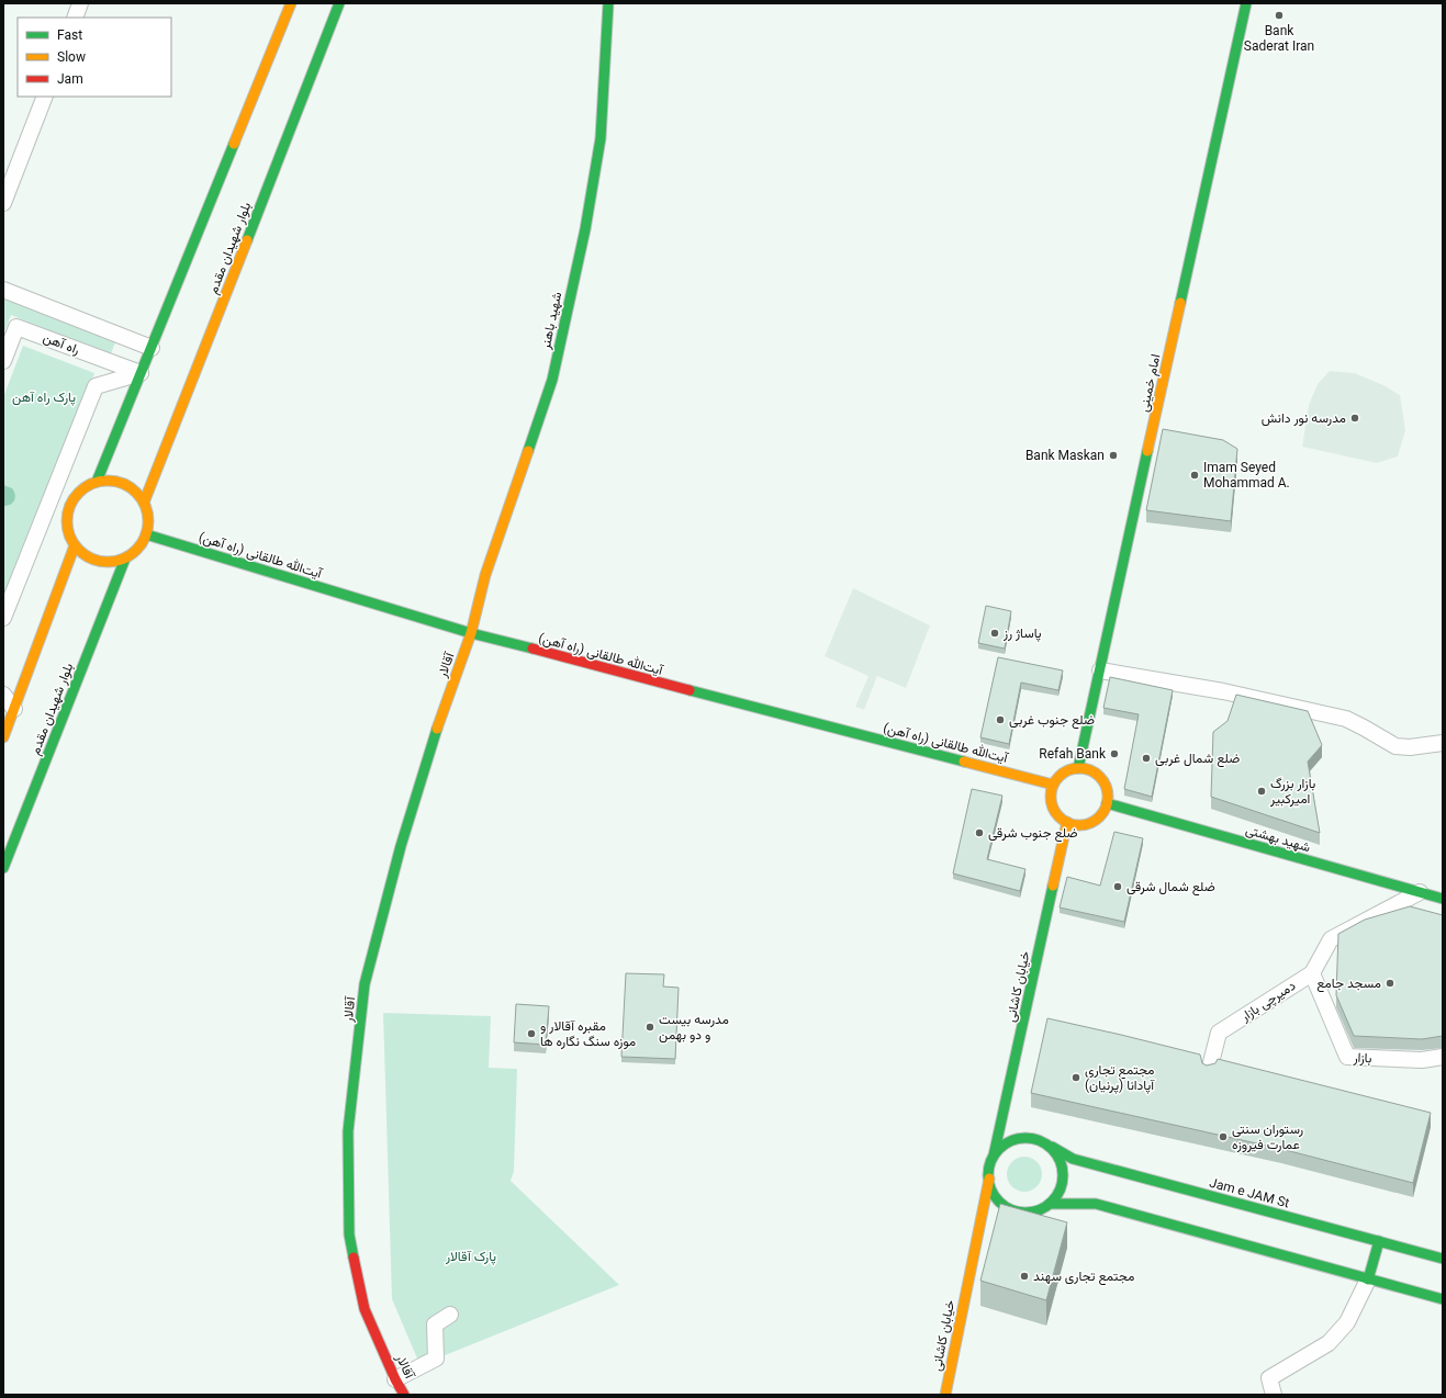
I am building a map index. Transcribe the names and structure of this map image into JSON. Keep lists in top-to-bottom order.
{
  "streets": {
    "street": [
      "بلوار شهیدان مقدم",
      "شهید باهنر",
      "راه آهن",
      "امام خمینی",
      "(راه آهن) آیت‌الله طالقانی",
      "آقالار",
      "شهید بهشتی",
      "خیابان کاشانی",
      "دمیرچی بازار",
      "بازار",
      "Jam e JAM St"
    ]
  },
  "crossings": [
    ["بلوار شهیدان مقدم", "(راه آهن) آیت‌الله طالقانی"],
    ["شهید باهنر", "(راه آهن) آیت‌الله طالقانی"],
    ["شهید باهنر", "آقالار"],
    ["امام خمینی", "(راه آهن) آیت‌الله طالقانی"],
    ["امام خمینی", "شهید بهشتی"],
    ["امام خمینی", "خیابان کاشانی"],
    ["(راه آهن) آیت‌الله طالقانی", "آقالار"],
    ["(راه آهن) آیت‌الله طالقانی", "شهید بهشتی"],
    ["(راه آهن) آیت‌الله طالقانی", "خیابان کاشانی"],
    ["شهید بهشتی", "خیابان کاشانی"],
    ["شهید بهشتی", "دمیرچی بازار"],
    ["خیابان کاشانی", "Jam e JAM St"],
    ["دمیرچی بازار", "بازار"]
  ],
  "parks": ["پارک راه آهن", "پارک آقالار"],
  "places": [
    "Bank Saderat Iran",
    "مدرسه نور دانش",
    "Bank Maskan",
    "Imam Seyed Mohammad A.",
    "پاساژ رز",
    "ضلع جنوب غربی",
    "Refah Bank",
    "ضلع شمال غربی",
    "بازار بزرگ امیرکبیر",
    "ضلع جنوب شرقی",
    "ضلع شمال شرقی",
    "مسجد جامع",
    "مدرسه بیست و دو بهمن",
    "مقبره آقالار و موزه سنگ نگاره ها",
    "مجتمع تجاری آپادانا (پرنیان)",
    "رستوران سنتی عمارت فیروزه",
    "مجتمع تجاری سهند"
  ],
  "legend": ["Fast", "Slow", "Jam"]
}
